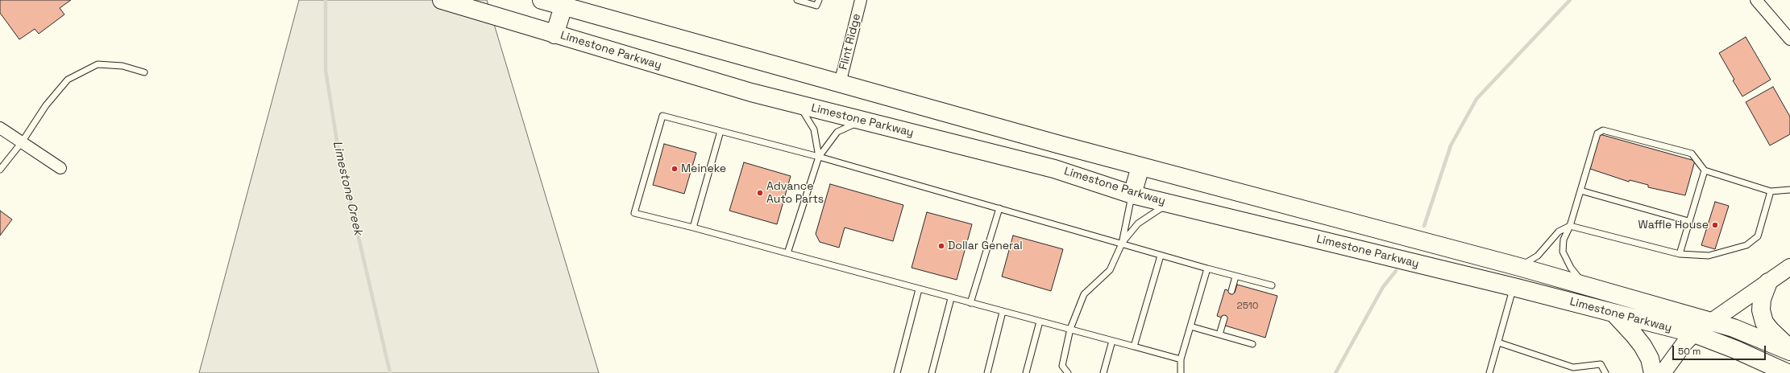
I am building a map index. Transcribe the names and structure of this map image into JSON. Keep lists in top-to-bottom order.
{
  "streets": {
    "main road": ["Limestone Parkway"],
    "street": ["Flint Ridge"]
  },
  "crossings": [
    ["Flint Ridge", "Limestone Parkway"]
  ],
  "water": ["Limestone Creek"],
  "places": [
    "Meineke",
    "Advance Auto Parts",
    "Waffle House",
    "Dollar General"
  ],
  "house_numbers": ["2510"],
  "scale_bar": "50 m"
}
